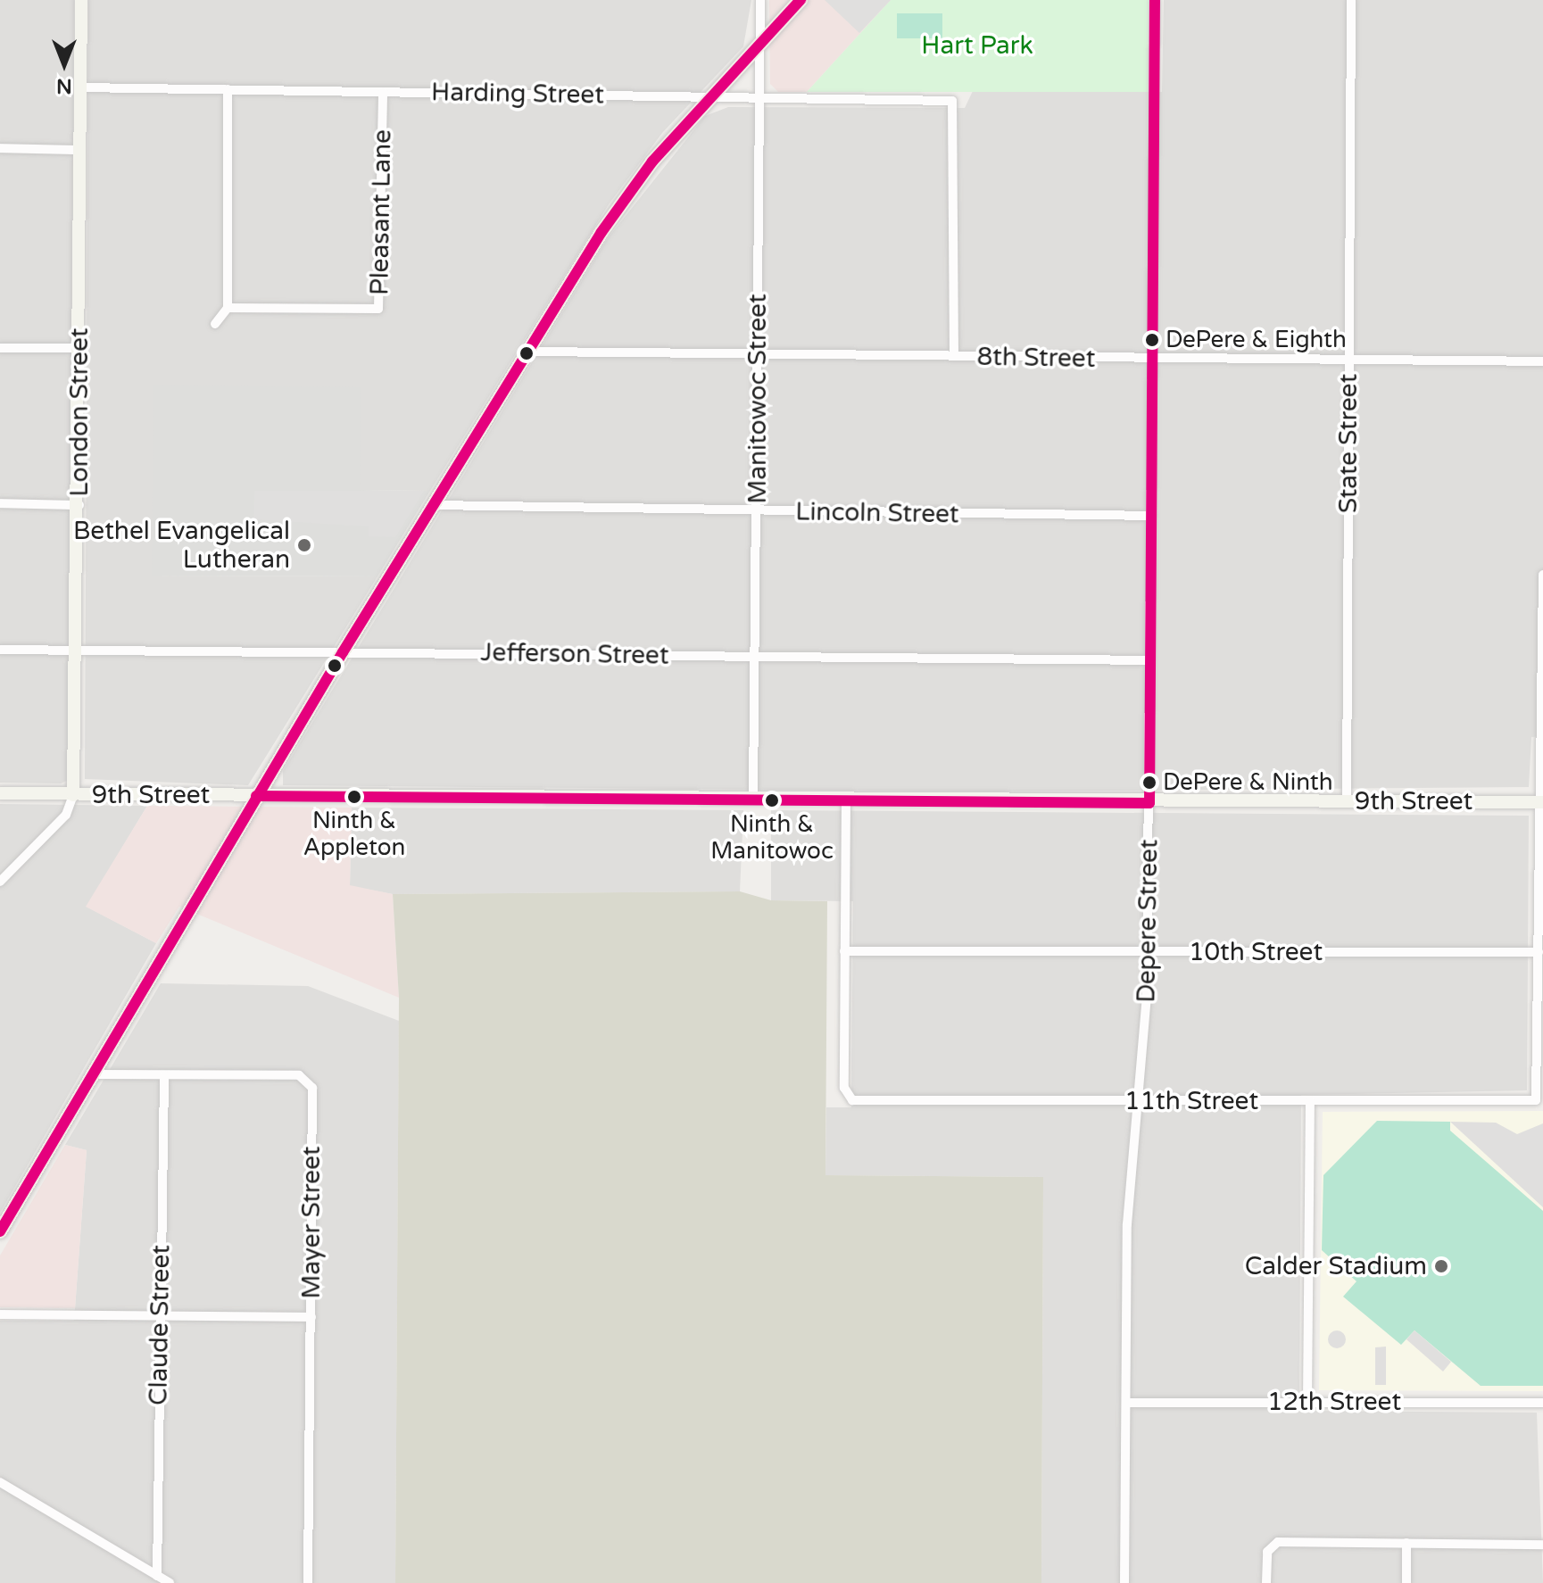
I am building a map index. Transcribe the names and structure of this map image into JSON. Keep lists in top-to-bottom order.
{
  "streets": {
    "main road": ["London Street", "9th Street"],
    "street": [
      "Harding Street",
      "Pleasant Lane",
      "8th Street",
      "Manitowoc Street",
      "State Street",
      "Lincoln Street",
      "Jefferson Street",
      "Depere Street",
      "10th Street",
      "11th Street",
      "Mayer Street",
      "Claude Street",
      "12th Street"
    ]
  },
  "crossings": [
    ["Harding Street", "Pleasant Lane"],
    ["Harding Street", "8th Street"],
    ["Harding Street", "Manitowoc Street"],
    ["Harding Street", "London Street"],
    ["8th Street", "Manitowoc Street"],
    ["8th Street", "State Street"],
    ["8th Street", "Depere Street"],
    ["Manitowoc Street", "Lincoln Street"],
    ["Manitowoc Street", "Jefferson Street"],
    ["Manitowoc Street", "9th Street"],
    ["London Street", "Jefferson Street"],
    ["London Street", "9th Street"],
    ["State Street", "9th Street"],
    ["Lincoln Street", "Depere Street"],
    ["Jefferson Street", "Depere Street"],
    ["9th Street", "Depere Street"],
    ["Depere Street", "10th Street"],
    ["Depere Street", "11th Street"],
    ["Depere Street", "12th Street"],
    ["10th Street", "11th Street"],
    ["Mayer Street", "Claude Street"]
  ],
  "parks": ["Hart Park"],
  "places": [
    "DePere & Eighth",
    "Bethel Evangelical Lutheran",
    "DePere & Ninth",
    "Ninth & Appleton",
    "Ninth & Manitowoc",
    "Calder Stadium"
  ],
  "north": "bottom"
}
